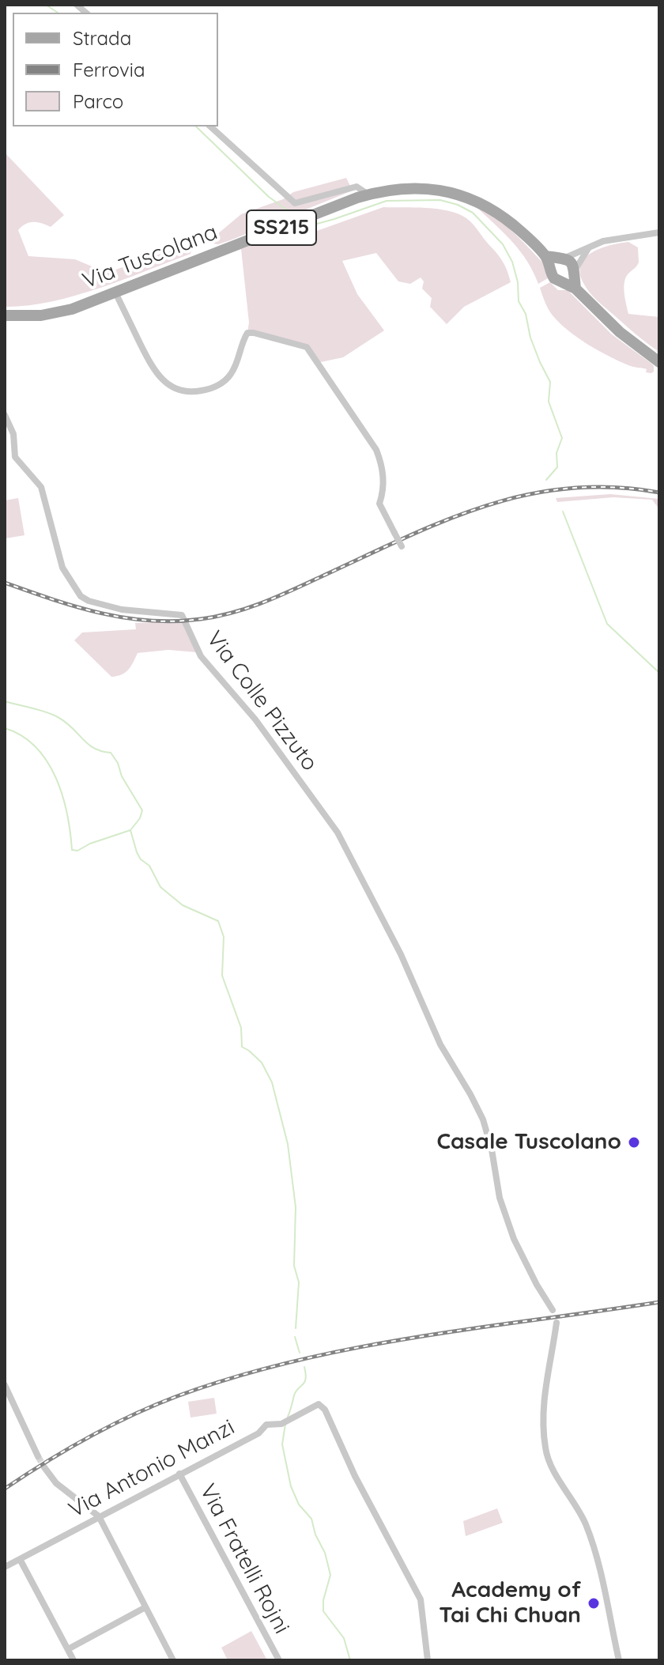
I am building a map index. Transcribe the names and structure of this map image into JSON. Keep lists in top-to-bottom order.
{
  "streets": {
    "main road": ["SS215", "Via Tuscolana"],
    "street": ["Via Colle Pizzuto", "Via Antonio Manzi", "Via Fratelli Rojni"]
  },
  "crossings": [
    ["Via Antonio Manzi", "Via Fratelli Rojni"]
  ],
  "places": ["Casale Tuscolano", "Academy of Tai Chi Chuan"],
  "legend": ["Strada", "Ferrovia", "Parco"]
}
